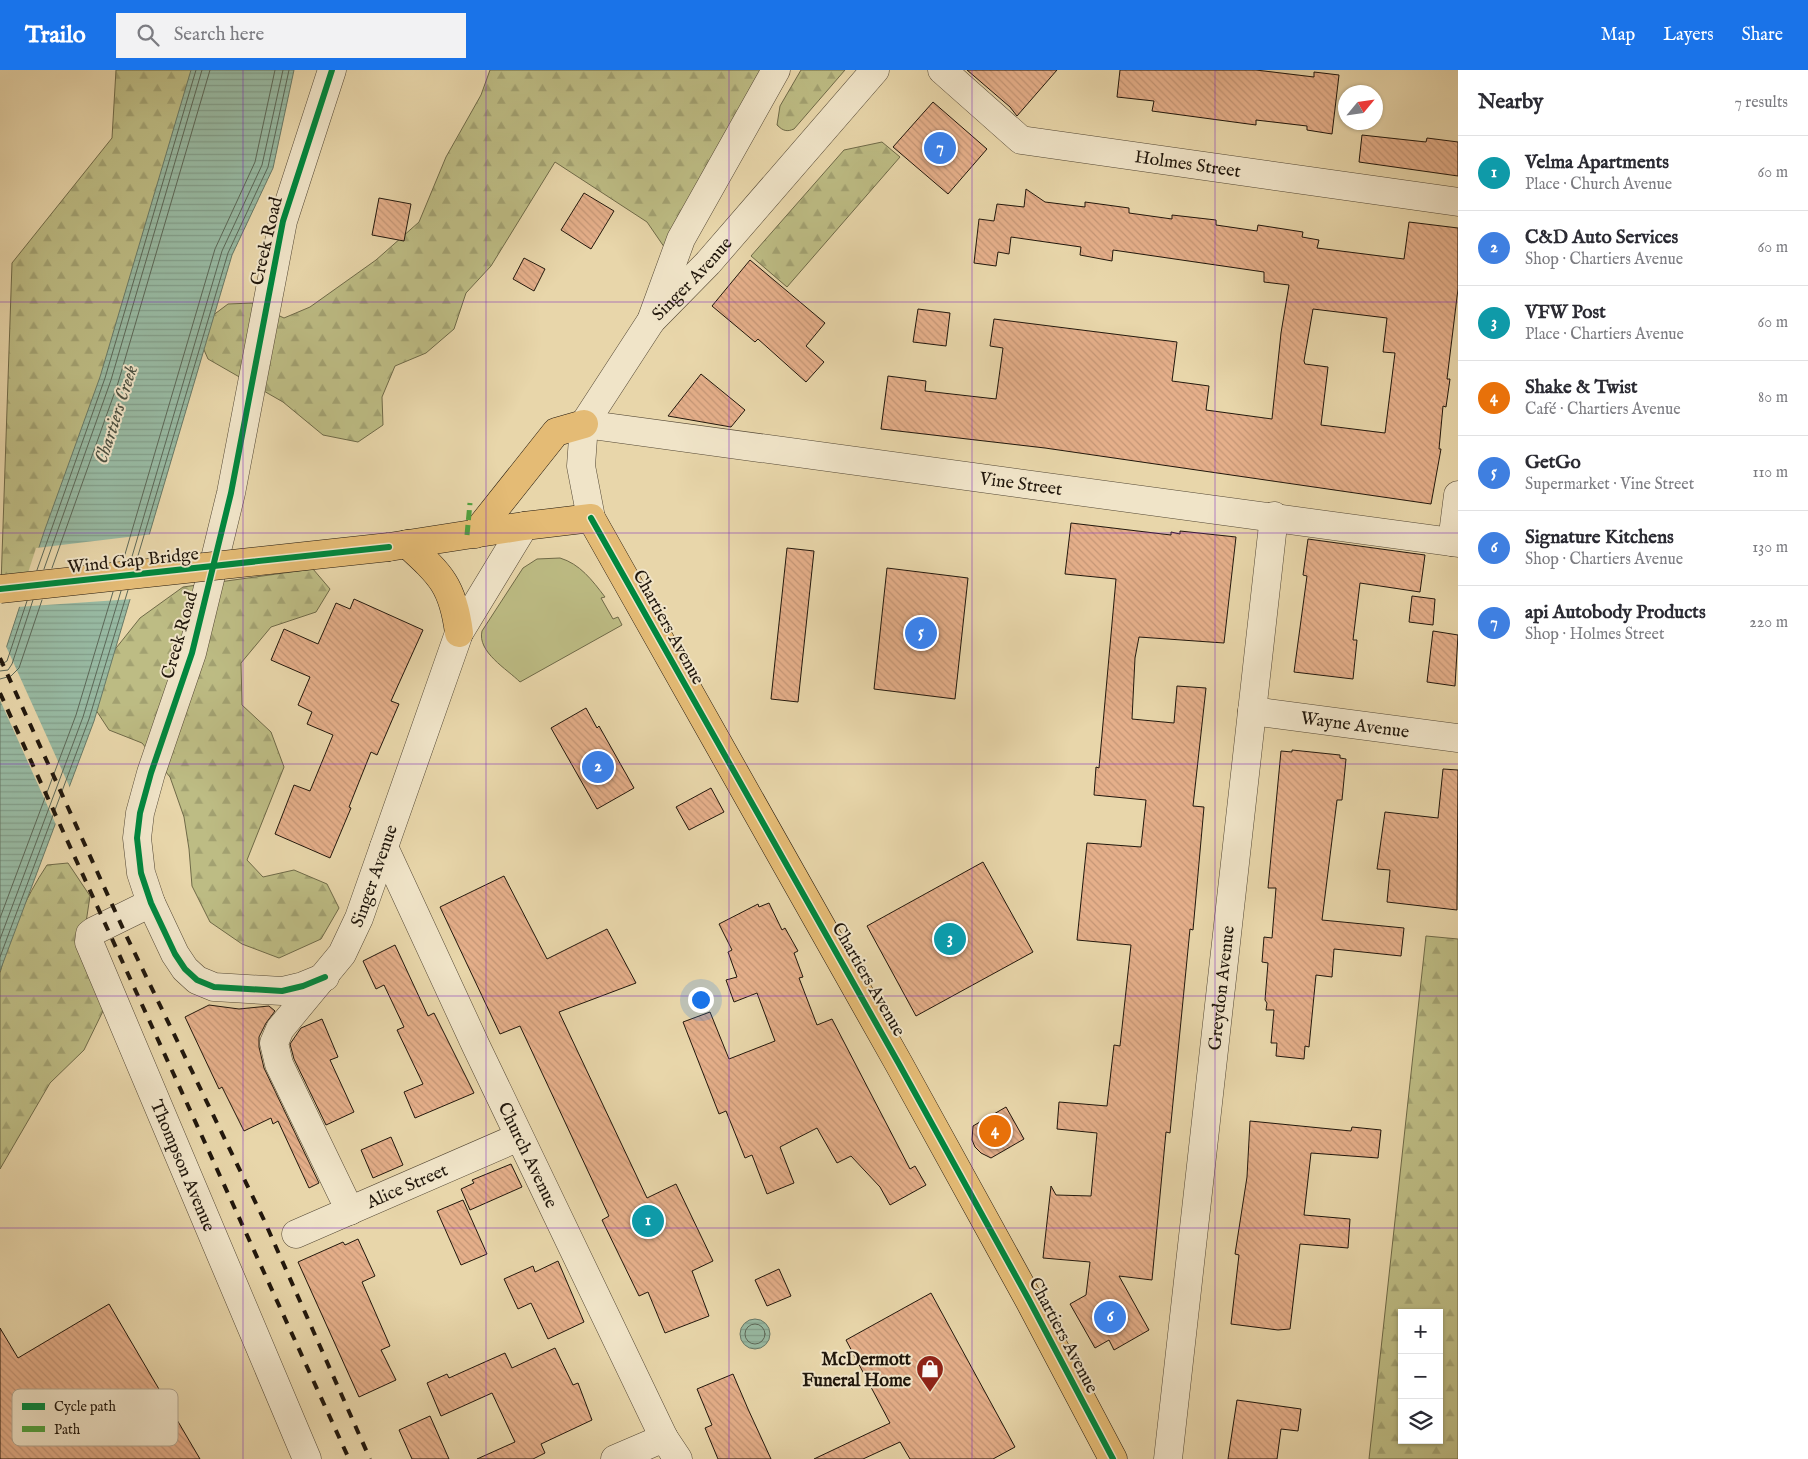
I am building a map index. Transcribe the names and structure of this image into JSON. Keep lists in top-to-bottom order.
{
  "streets": {
    "main road": ["Wind Gap Bridge", "Chartiers Avenue"],
    "street": [
      "Holmes Street",
      "Creek Road",
      "Singer Avenue",
      "Vine Street",
      "Wayne Avenue",
      "Greydon Avenue",
      "Church Avenue",
      "Thompson Avenue",
      "Alice Street"
    ]
  },
  "crossings": [
    ["Creek Road", "Singer Avenue"],
    ["Creek Road", "Thompson Avenue"],
    ["Singer Avenue", "Vine Street"],
    ["Singer Avenue", "Wind Gap Bridge"],
    ["Singer Avenue", "Chartiers Avenue"],
    ["Singer Avenue", "Church Avenue"],
    ["Singer Avenue", "Alice Street"],
    ["Vine Street", "Greydon Avenue"],
    ["Wind Gap Bridge", "Chartiers Avenue"],
    ["Wayne Avenue", "Greydon Avenue"],
    ["Church Avenue", "Alice Street"]
  ],
  "water": ["Chartiers Creek"],
  "places": {
    "shop": ["McDermott Funeral Home"]
  },
  "legend": ["Cycle path", "Path"],
  "north": "top right",
  "page": {
    "header": "Trailo",
    "search": "Search here",
    "nav": ["Map", "Layers", "Share"],
    "heading": ["Nearby", "7 results"],
    "pins": [
      "7",
      "5",
      "2",
      "3",
      "4",
      "1",
      "6"
    ],
    "list": [
      {
        "mark": "1",
        "name": "Velma Apartments",
        "note": "Place · Church Avenue",
        "value": "60 m"
      },
      {
        "mark": "2",
        "name": "C&D Auto Services",
        "note": "Shop · Chartiers Avenue",
        "value": "60 m"
      },
      {
        "mark": "3",
        "name": "VFW Post",
        "note": "Place · Chartiers Avenue",
        "value": "60 m"
      },
      {
        "mark": "4",
        "name": "Shake & Twist",
        "note": "Café · Chartiers Avenue",
        "value": "80 m"
      },
      {
        "mark": "5",
        "name": "GetGo",
        "note": "Supermarket · Vine Street",
        "value": "110 m"
      },
      {
        "mark": "6",
        "name": "Signature Kitchens",
        "note": "Shop · Chartiers Avenue",
        "value": "130 m"
      },
      {
        "mark": "7",
        "name": "api Autobody Products",
        "note": "Shop · Holmes Street",
        "value": "220 m"
      }
    ],
    "map_buttons": ["+", "−"]
  }
}
